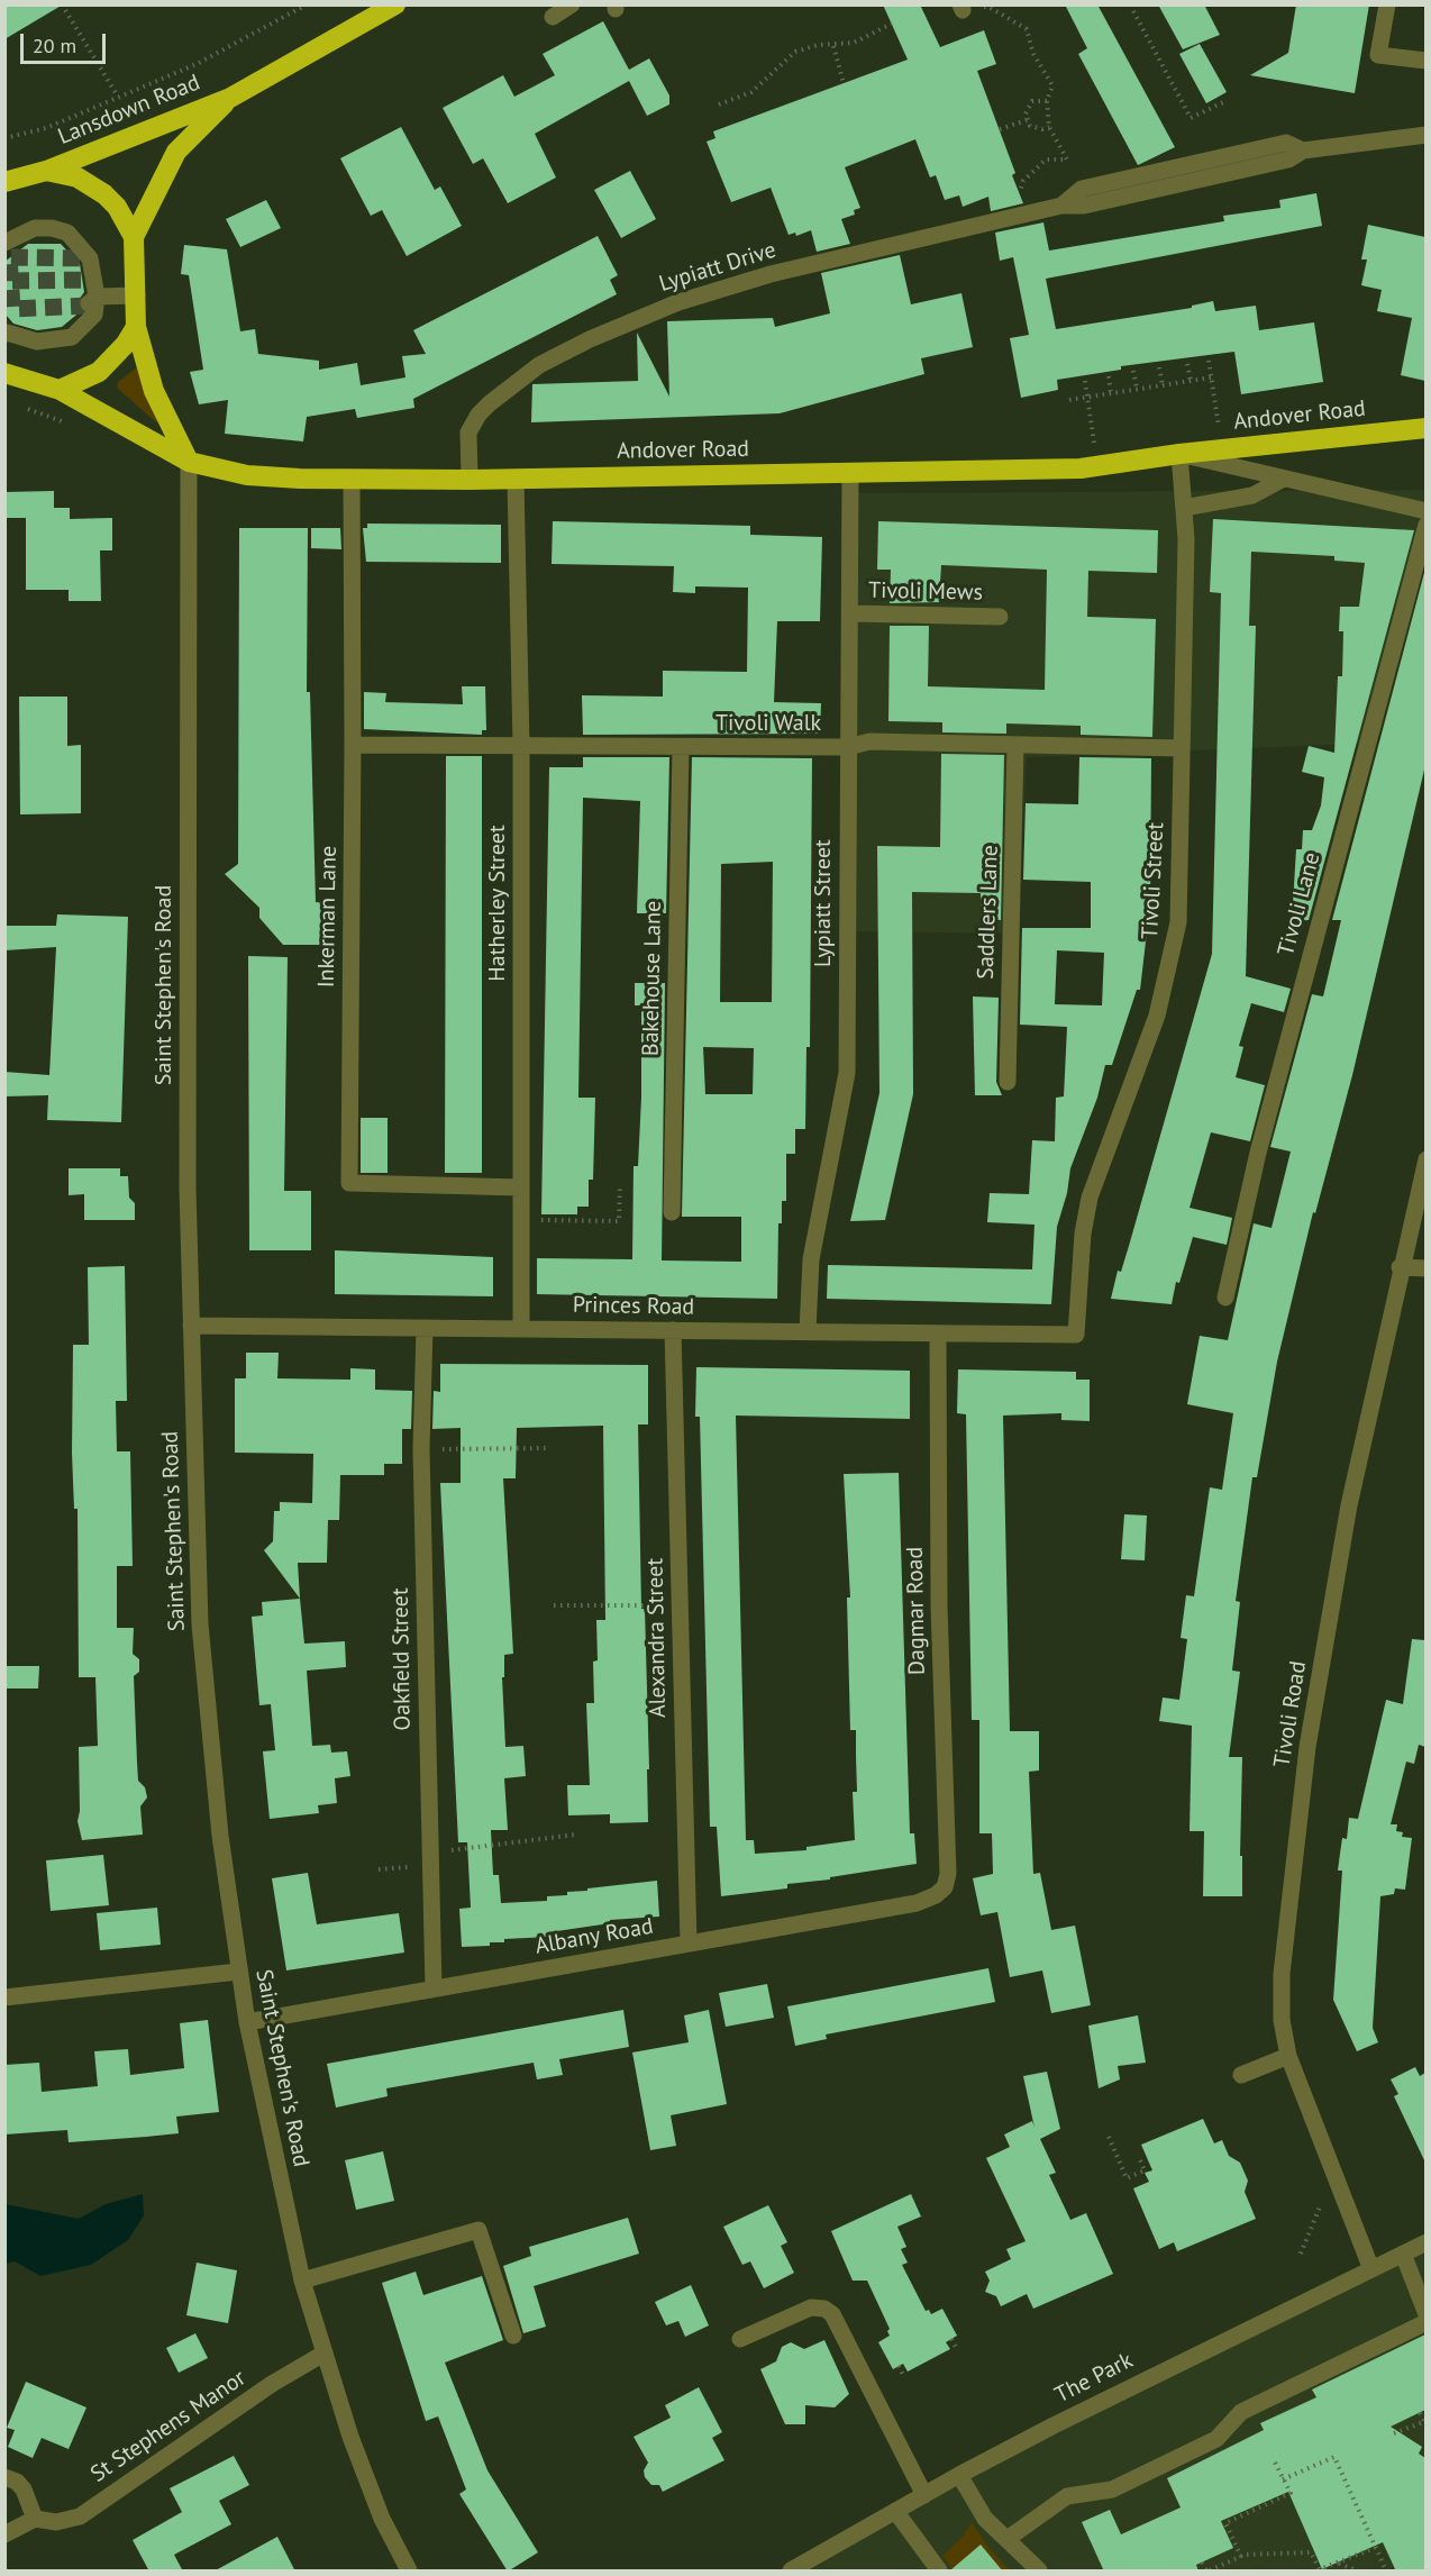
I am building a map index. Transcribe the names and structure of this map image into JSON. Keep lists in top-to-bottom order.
{
  "streets": {
    "highway": ["Lansdown Road", "Andover Road"],
    "street": [
      "Lypiatt Drive",
      "Tivoli Mews",
      "Tivoli Walk",
      "Tivoli Street",
      "Hatherley Street",
      "Lypiatt Street",
      "Tivoli Lane",
      "Saddlers Lane",
      "Inkerman Lane",
      "Bakehouse Lane",
      "Saint Stephen's Road",
      "Princes Road",
      "Dagmar Road",
      "Alexandra Street",
      "Oakfield Street",
      "Tivoli Road",
      "Albany Road",
      "The Park",
      "St Stephens Manor"
    ]
  },
  "crossings": [
    ["Lypiatt Drive", "Andover Road"],
    ["Andover Road", "Tivoli Street"],
    ["Andover Road", "Hatherley Street"],
    ["Andover Road", "Lypiatt Street"],
    ["Andover Road", "Inkerman Lane"],
    ["Andover Road", "Saint Stephen's Road"],
    ["Tivoli Mews", "Lypiatt Street"],
    ["Tivoli Walk", "Tivoli Street"],
    ["Tivoli Walk", "Hatherley Street"],
    ["Tivoli Walk", "Lypiatt Street"],
    ["Tivoli Walk", "Saddlers Lane"],
    ["Tivoli Walk", "Inkerman Lane"],
    ["Tivoli Walk", "Bakehouse Lane"],
    ["Tivoli Street", "Princes Road"],
    ["Hatherley Street", "Inkerman Lane"],
    ["Hatherley Street", "Princes Road"],
    ["Lypiatt Street", "Princes Road"],
    ["Saint Stephen's Road", "Princes Road"],
    ["Saint Stephen's Road", "Albany Road"],
    ["Saint Stephen's Road", "St Stephens Manor"],
    ["Princes Road", "Dagmar Road"],
    ["Princes Road", "Alexandra Street"],
    ["Princes Road", "Oakfield Street"],
    ["Dagmar Road", "Albany Road"],
    ["Alexandra Street", "Albany Road"],
    ["Oakfield Street", "Albany Road"],
    ["Tivoli Road", "The Park"]
  ],
  "scale_bar": "20 m"
}
